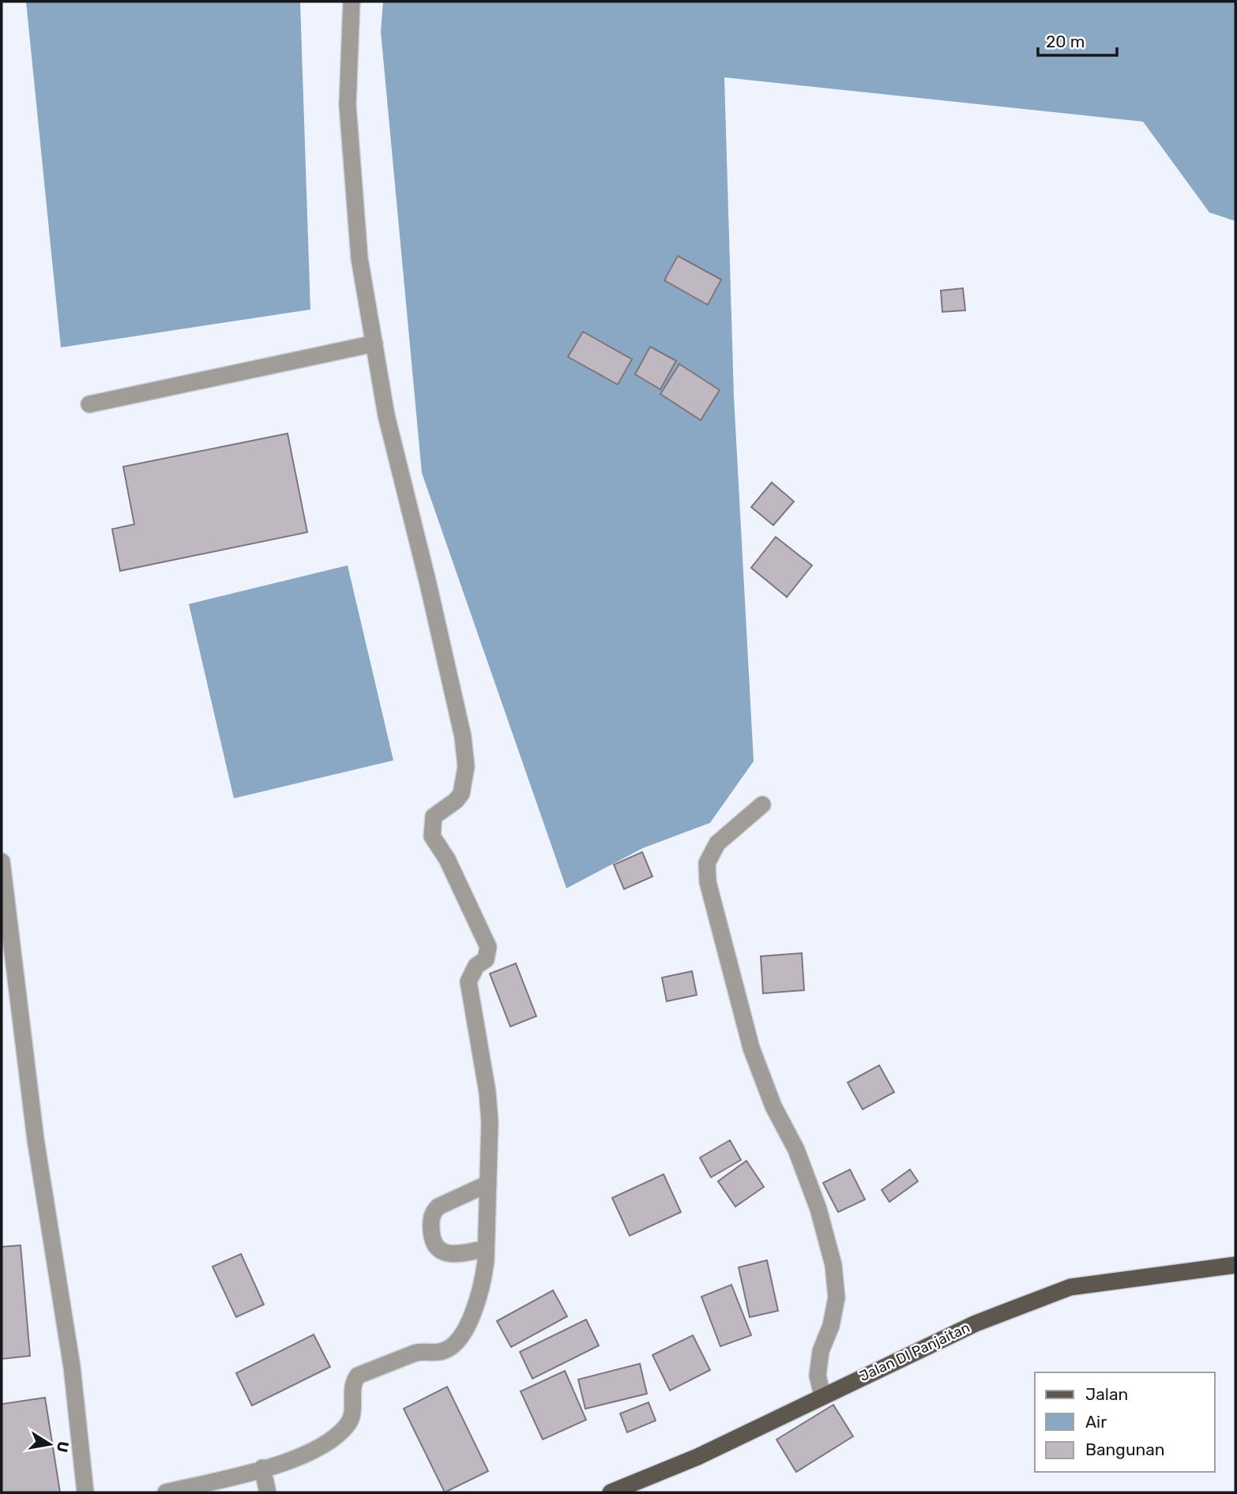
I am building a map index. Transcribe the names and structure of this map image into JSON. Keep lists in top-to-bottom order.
{
  "streets": {
    "main road": ["Jalan DI Panjaitan"]
  },
  "legend": ["Jalan", "Air", "Bangunan"],
  "scale_bar": "20 m",
  "north": "right"
}
